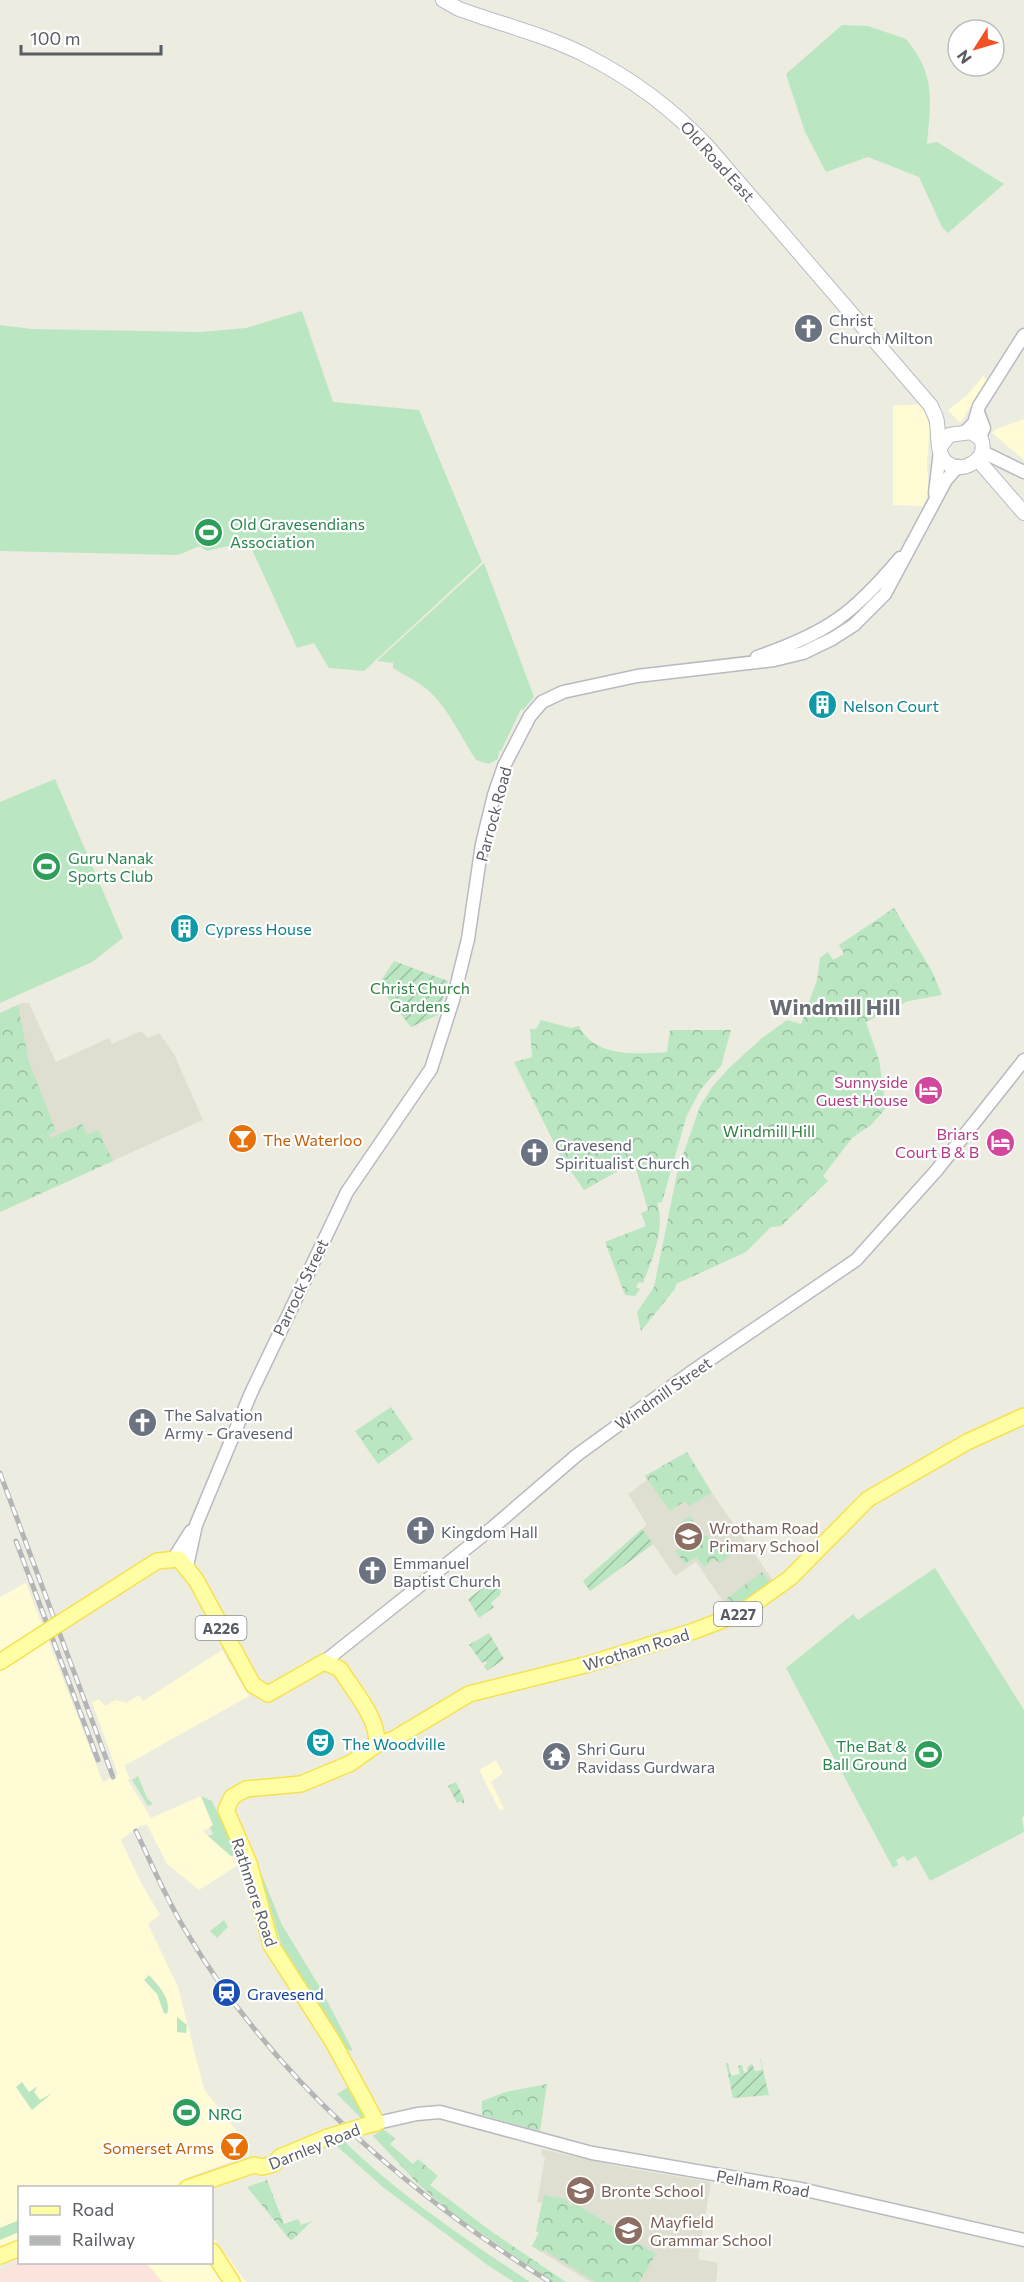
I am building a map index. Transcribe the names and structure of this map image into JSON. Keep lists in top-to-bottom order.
{
  "streets": {
    "main road": [
      "Old Road East",
      "Windmill Street",
      "A227",
      "A226",
      "Wrotham Road",
      "Rathmore Road",
      "Darnley Road"
    ],
    "street": ["Parrock Road", "Parrock Street", "Pelham Road"]
  },
  "crossings": [
    ["Old Road East", "Parrock Road"],
    ["Parrock Road", "Parrock Street"],
    ["Parrock Street", "Windmill Street"],
    ["Wrotham Road", "Rathmore Road"],
    ["Rathmore Road", "Darnley Road"],
    ["Darnley Road", "Pelham Road"]
  ],
  "districts": ["Windmill Hill"],
  "parks": ["Christ Church Gardens", "Windmill Hill"],
  "places": {
    "church": [
      "Christ Church Milton",
      "Gravesend Spiritualist Church",
      "The Salvation Army - Gravesend",
      "Kingdom Hall",
      "Emmanuel Baptist Church"
    ],
    "sports": [
      "Old Gravesendians Association",
      "Guru Nanak Sports Club",
      "The Bat & Ball Ground",
      "NRG"
    ],
    "building": ["Nelson Court", "Cypress House"],
    "hotel": ["Sunnyside Guest House", "Briars Court B & B"],
    "bar": ["The Waterloo", "Somerset Arms"],
    "school or university": ["Wrotham Road Primary School", "Bronte School", "Mayfield Grammar School"],
    "theatre": ["The Woodville"],
    "temple": ["Shri Guru Ravidass Gurdwara"],
    "station": ["Gravesend"]
  },
  "legend": ["Road", "Railway"],
  "scale_bar": "100 m",
  "north": "bottom left"
}
